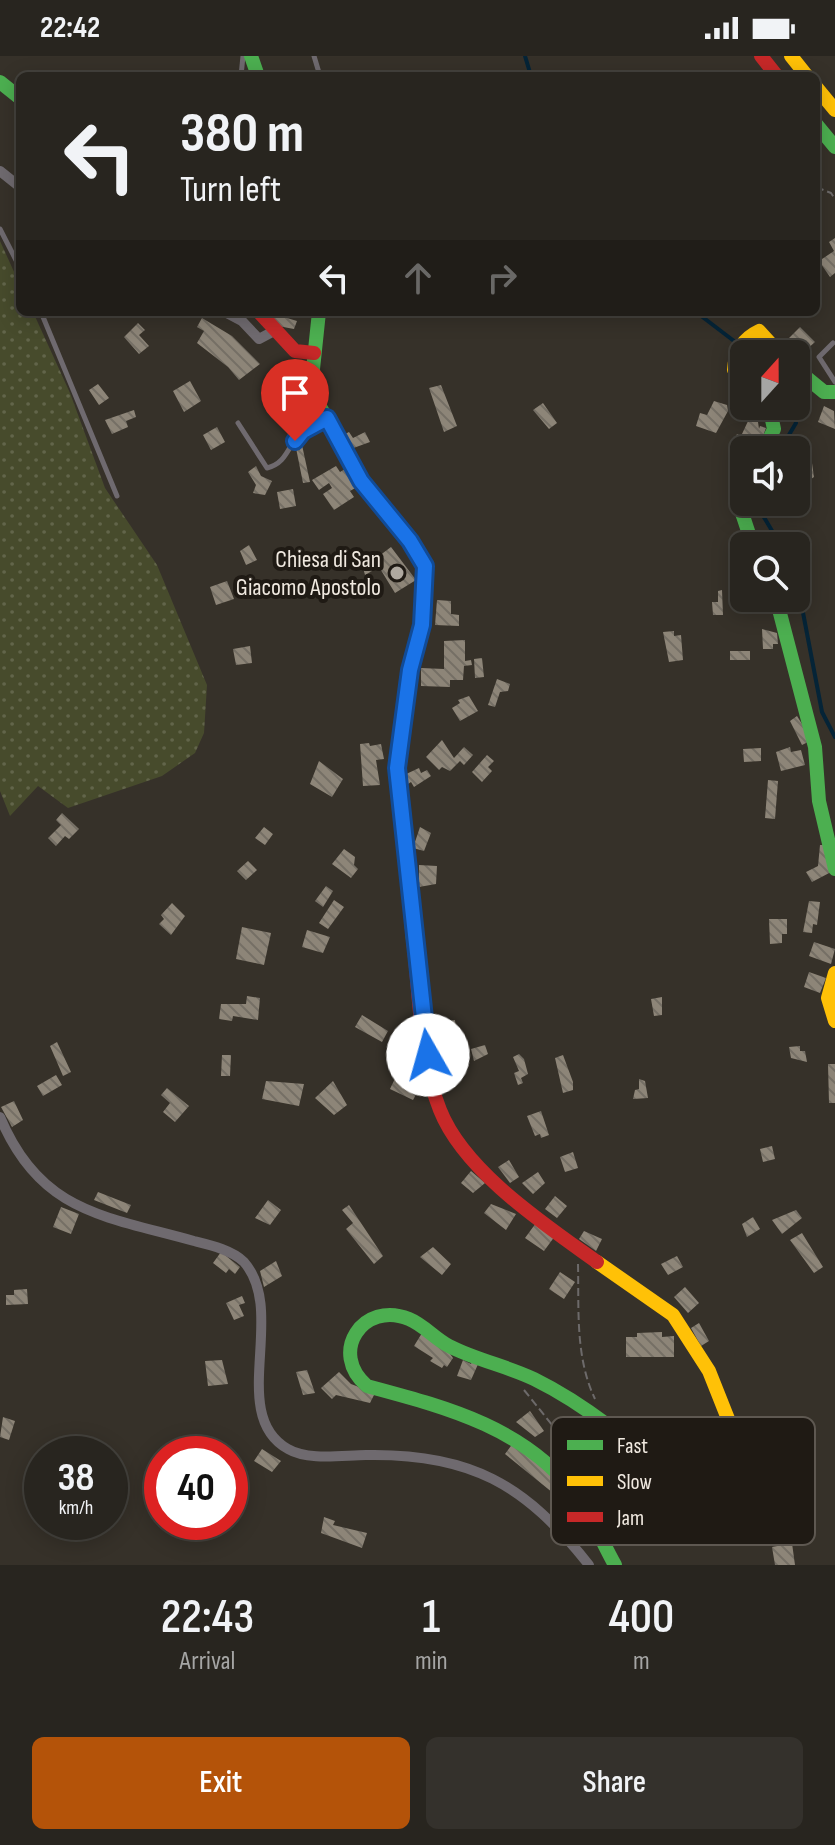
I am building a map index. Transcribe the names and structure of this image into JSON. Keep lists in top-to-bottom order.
{
  "places": ["Chiesa di San Giacomo Apostolo"],
  "legend": ["Fast", "Slow", "Jam"],
  "north": "top",
  "page": {
    "status": "22:42",
    "turn": ["380 m", "Turn left"],
    "speed": "38 km/h",
    "limit": "40",
    "eta": [
      "22:43",
      "Arrival",
      "1",
      "min",
      "400",
      "m"
    ],
    "buttons": ["Exit", "Share"]
  }
}
